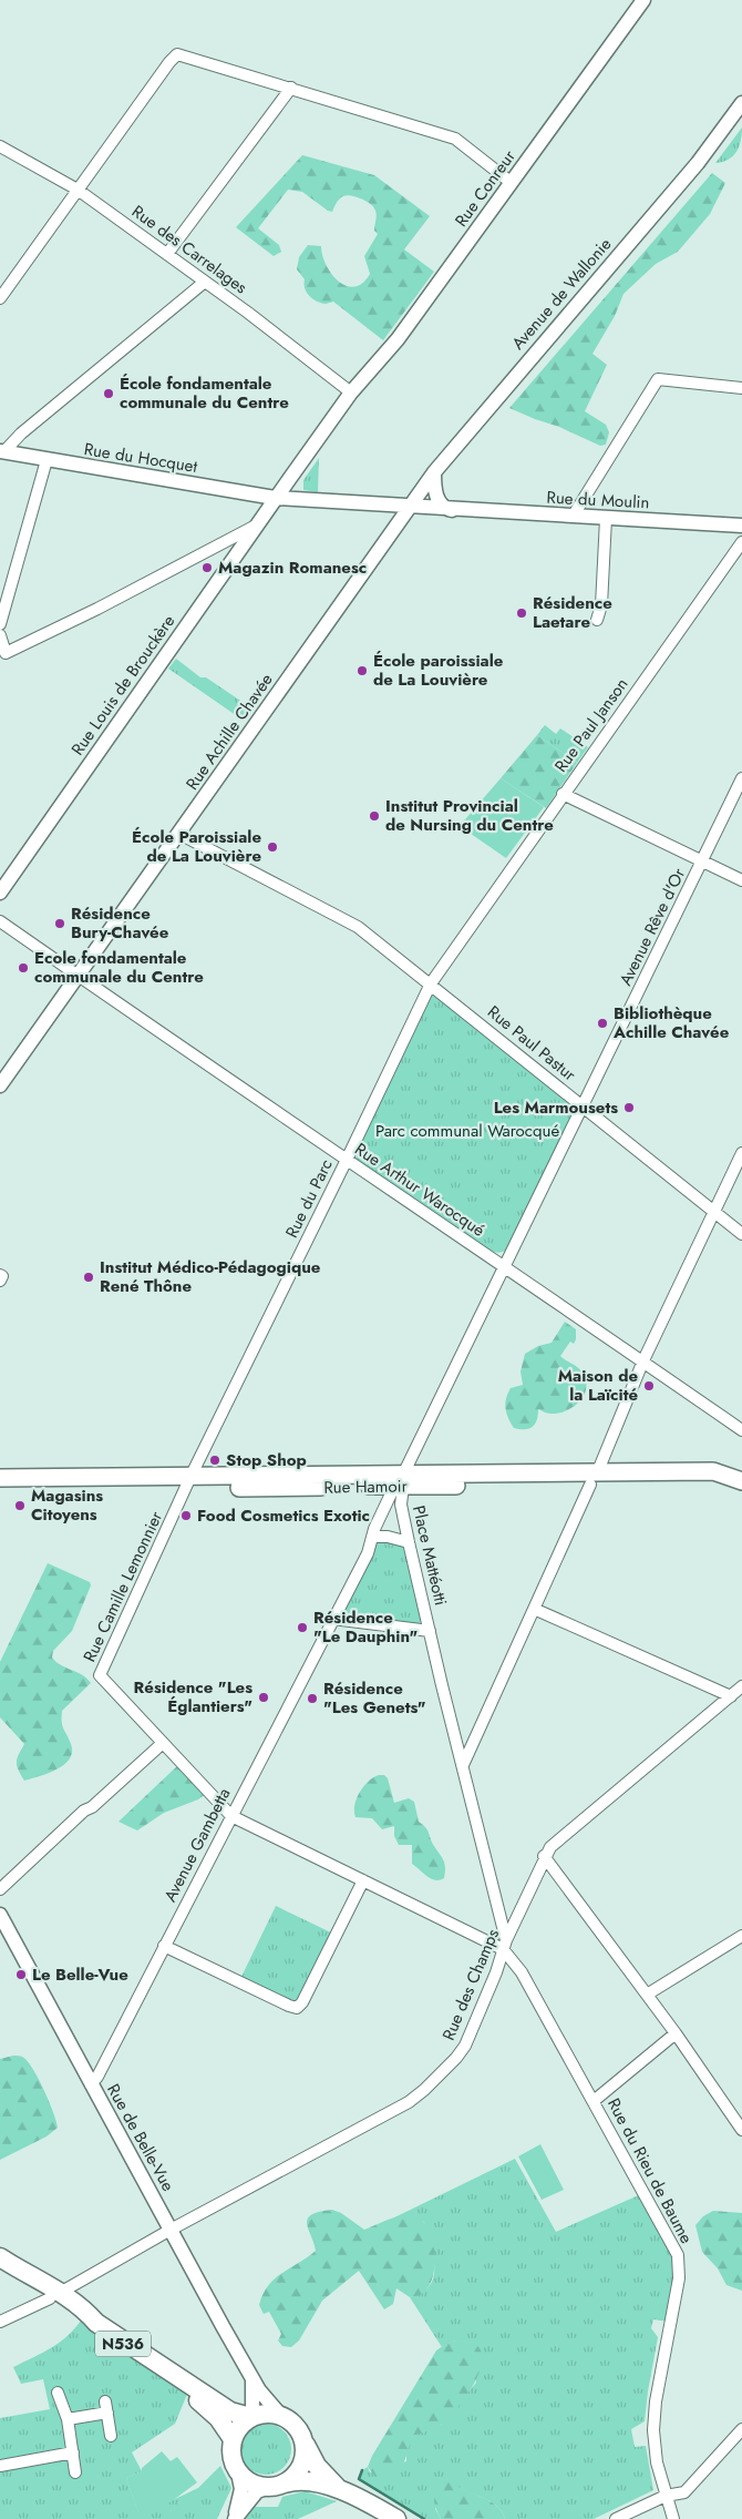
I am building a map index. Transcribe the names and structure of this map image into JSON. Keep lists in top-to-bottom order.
{
  "streets": {
    "main road": ["Rue Hamoir", "N536"],
    "street": [
      "Rue Conreur",
      "Rue des Carrelages",
      "Avenue de Wallonie",
      "Rue du Hocquet",
      "Rue du Moulin",
      "Rue Louis de Brouckère",
      "Rue Paul Janson",
      "Rue Achille Chavée",
      "Avenue Rêve d'Or",
      "Rue Paul Pastur",
      "Rue Arthur Warocqué",
      "Rue du Parc",
      "Place Mattéotti",
      "Rue Camille Lemonnier",
      "Avenue Gambetta",
      "Rue des Champs",
      "Rue de Belle-Vue",
      "Rue du Rieu de Baume"
    ]
  },
  "crossings": [
    ["Rue Conreur", "Rue des Carrelages"],
    ["Rue Conreur", "Rue du Hocquet"],
    ["Rue Conreur", "Rue du Moulin"],
    ["Rue Conreur", "Rue Louis de Brouckère"],
    ["Avenue de Wallonie", "Rue du Moulin"],
    ["Avenue de Wallonie", "Rue Achille Chavée"],
    ["Rue du Hocquet", "Rue du Moulin"],
    ["Rue du Hocquet", "Rue Louis de Brouckère"],
    ["Rue du Moulin", "Rue Louis de Brouckère"],
    ["Rue du Moulin", "Rue Achille Chavée"],
    ["Rue Paul Janson", "Rue Paul Pastur"],
    ["Rue Paul Janson", "Rue du Parc"],
    ["Rue Achille Chavée", "Rue Paul Pastur"],
    ["Rue Achille Chavée", "Rue Arthur Warocqué"],
    ["Avenue Rêve d'Or", "Rue Paul Pastur"],
    ["Avenue Rêve d'Or", "Rue Arthur Warocqué"],
    ["Avenue Rêve d'Or", "Rue Hamoir"],
    ["Avenue Rêve d'Or", "Place Mattéotti"],
    ["Rue Paul Pastur", "Rue du Parc"],
    ["Rue Arthur Warocqué", "Rue du Parc"],
    ["Rue du Parc", "Rue Hamoir"],
    ["Rue du Parc", "Rue Camille Lemonnier"],
    ["Rue Hamoir", "Place Mattéotti"],
    ["Rue Hamoir", "Rue Camille Lemonnier"],
    ["Place Mattéotti", "Avenue Gambetta"],
    ["Rue Camille Lemonnier", "Avenue Gambetta"],
    ["Avenue Gambetta", "Rue de Belle-Vue"],
    ["Rue des Champs", "Rue de Belle-Vue"],
    ["Rue des Champs", "Rue du Rieu de Baume"],
    ["Rue des Champs", "N536"],
    ["Rue de Belle-Vue", "N536"]
  ],
  "parks": ["Parc communal Warocqué"],
  "places": [
    "École fondamentale communale du Centre",
    "Magazin Romanesc",
    "Résidence Laetare",
    "École paroissiale de La Louvière",
    "Institut Provincial de Nursing du Centre",
    "École Paroissiale de La Louvière",
    "Résidence Bury-Chavée",
    "Ecole fondamentale communale du Centre",
    "Bibliothèque Achille Chavée",
    "Les Marmousets",
    "Institut Médico-Pédagogique René Thône",
    "Maison de la Laïcité",
    "Stop Shop",
    "Magasins Citoyens",
    "Food Cosmetics Exotic",
    "Résidence \"Le Dauphin\"",
    "Résidence \"Les Églantiers\"",
    "Résidence \"Les Genets\"",
    "Le Belle-Vue"
  ]
}
